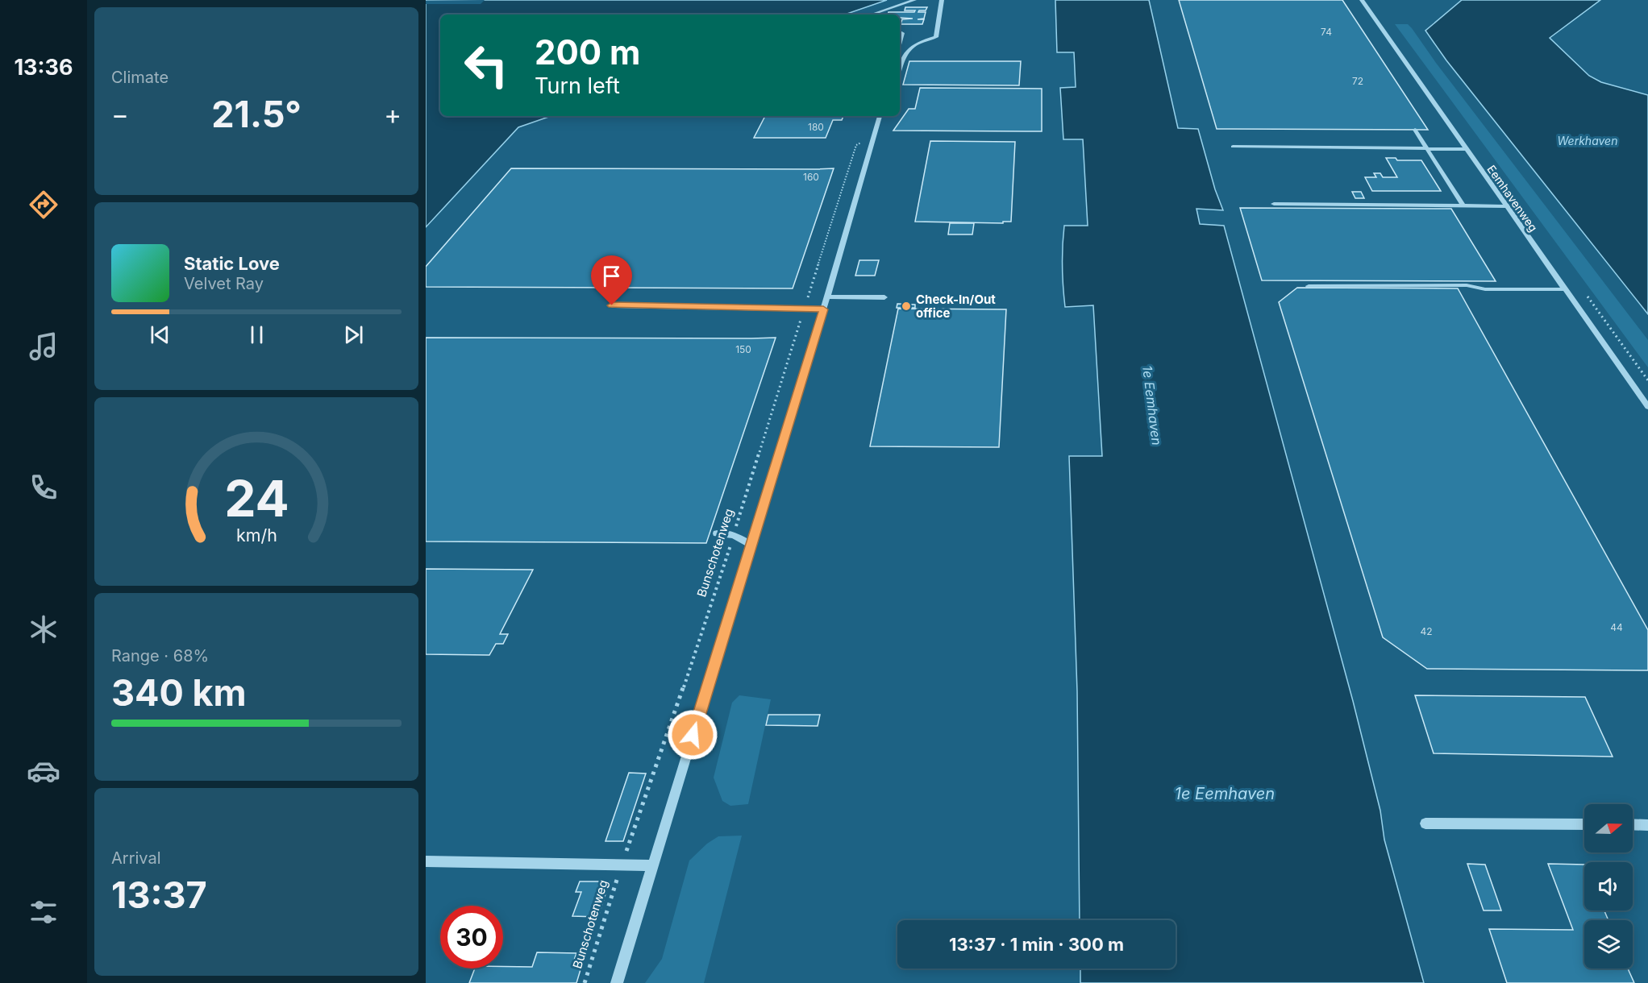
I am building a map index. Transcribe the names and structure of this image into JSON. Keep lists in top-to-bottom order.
{
  "streets": {
    "street": ["Eemhavenweg"],
    "path": ["Bunschotenweg"]
  },
  "water": ["Werkhaven", "1e Eemhaven"],
  "places": ["Check-In/Out office"],
  "house_numbers": [
    "74",
    "72",
    "180",
    "160",
    "150",
    "44",
    "42"
  ],
  "north": "right",
  "page": {
    "tabs": "13:36",
    "tile": [
      "Climate",
      ["Range · 68%", "340 km"],
      ["Arrival", "13:37"]
    ],
    "turn": ["200 m", "Turn left"],
    "heat": ["−", "21.5°", "+"],
    "song": ["Static Love", "Velvet Ray"],
    "limit": "30",
    "trip": "13:37 · 1 min · 300 m",
    "gauge": ["24", "km/h"]
  }
}
